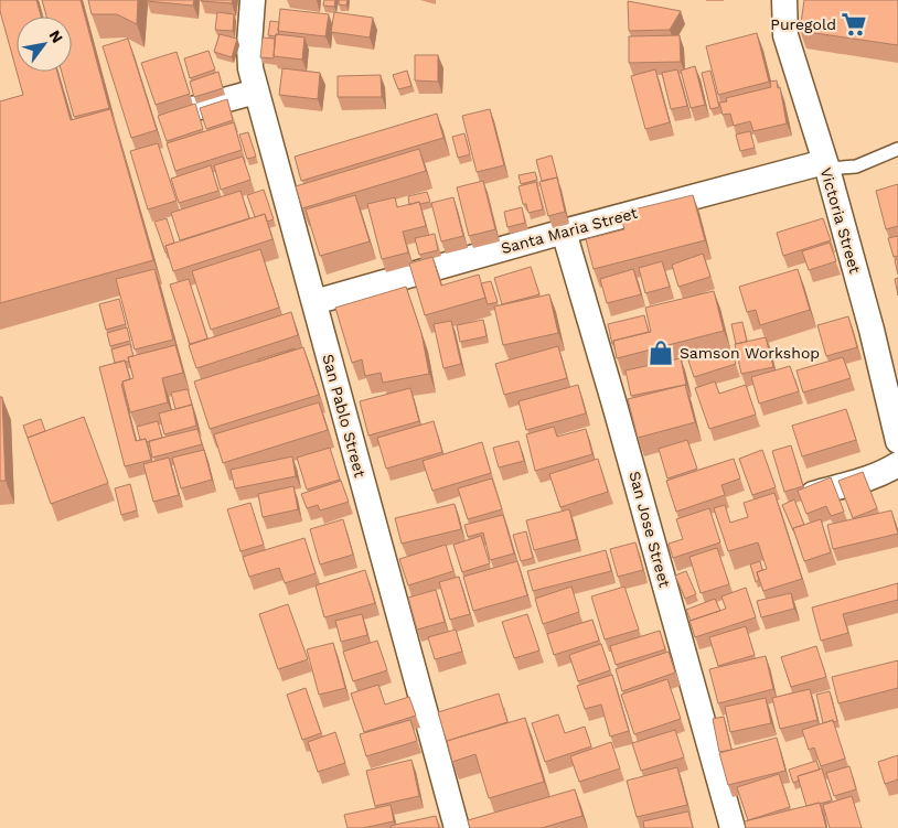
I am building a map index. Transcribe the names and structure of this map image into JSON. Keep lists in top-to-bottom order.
{
  "streets": {
    "street": [
      "Victoria Street",
      "Santa Maria Street",
      "San Pablo Street",
      "San Jose Street"
    ]
  },
  "crossings": [
    ["Victoria Street", "Santa Maria Street"],
    ["Santa Maria Street", "San Pablo Street"],
    ["Santa Maria Street", "San Jose Street"]
  ],
  "places": {
    "supermarket": ["Puregold"],
    "shop": ["Samson Workshop"]
  },
  "north": "top right"
}
